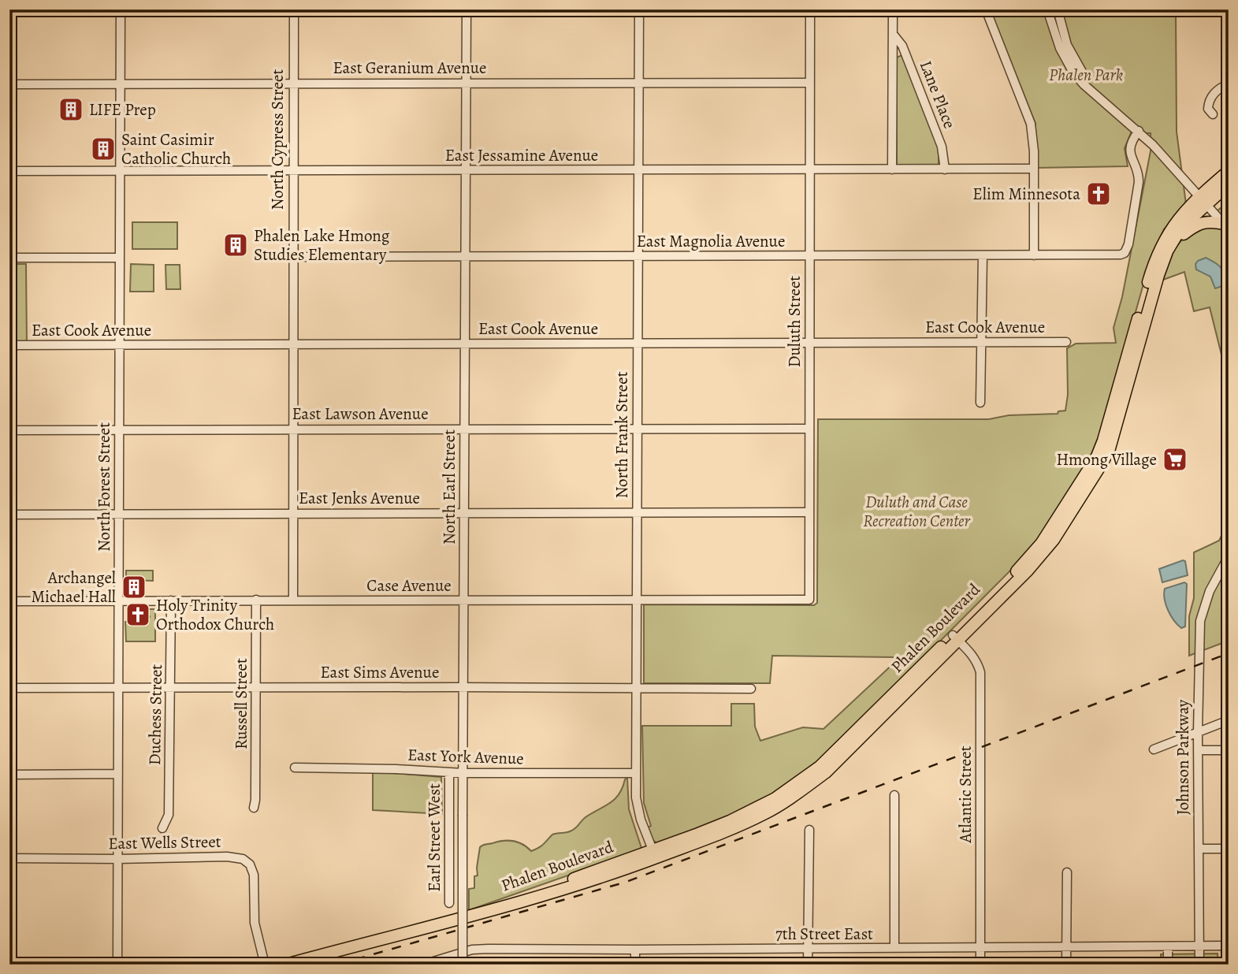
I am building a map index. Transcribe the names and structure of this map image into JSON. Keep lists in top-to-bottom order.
{
  "streets": {
    "main road": ["Phalen Boulevard"],
    "street": [
      "East Geranium Avenue",
      "Lane Place",
      "North Cypress Street",
      "East Jessamine Avenue",
      "East Magnolia Avenue",
      "Duluth Street",
      "East Cook Avenue",
      "East Lawson Avenue",
      "North Frank Street",
      "North Forest Street",
      "North Earl Street",
      "East Jenks Avenue",
      "Case Avenue",
      "East Sims Avenue",
      "Russell Street",
      "Duchess Street",
      "East York Avenue",
      "Johnson Parkway",
      "Atlantic Street",
      "Earl Street West",
      "East Wells Street",
      "7th Street East"
    ]
  },
  "crossings": [
    ["East Geranium Avenue", "North Cypress Street"],
    ["East Geranium Avenue", "Duluth Street"],
    ["East Geranium Avenue", "North Frank Street"],
    ["East Geranium Avenue", "North Forest Street"],
    ["East Geranium Avenue", "North Earl Street"],
    ["Lane Place", "East Jessamine Avenue"],
    ["North Cypress Street", "East Jessamine Avenue"],
    ["North Cypress Street", "East Magnolia Avenue"],
    ["North Cypress Street", "East Cook Avenue"],
    ["North Cypress Street", "East Lawson Avenue"],
    ["North Cypress Street", "East Jenks Avenue"],
    ["North Cypress Street", "Case Avenue"],
    ["East Jessamine Avenue", "Duluth Street"],
    ["East Jessamine Avenue", "North Frank Street"],
    ["East Jessamine Avenue", "North Forest Street"],
    ["East Jessamine Avenue", "North Earl Street"],
    ["East Magnolia Avenue", "Duluth Street"],
    ["East Magnolia Avenue", "North Frank Street"],
    ["East Magnolia Avenue", "North Earl Street"],
    ["Duluth Street", "East Cook Avenue"],
    ["Duluth Street", "East Lawson Avenue"],
    ["Duluth Street", "East Jenks Avenue"],
    ["Duluth Street", "Case Avenue"],
    ["East Cook Avenue", "North Frank Street"],
    ["East Cook Avenue", "North Forest Street"],
    ["East Cook Avenue", "North Earl Street"],
    ["East Lawson Avenue", "North Frank Street"],
    ["East Lawson Avenue", "North Forest Street"],
    ["East Lawson Avenue", "North Earl Street"],
    ["North Frank Street", "East Jenks Avenue"],
    ["North Frank Street", "Case Avenue"],
    ["North Frank Street", "Phalen Boulevard"],
    ["North Frank Street", "East Sims Avenue"],
    ["North Frank Street", "East York Avenue"],
    ["North Forest Street", "East Jenks Avenue"],
    ["North Forest Street", "Case Avenue"],
    ["North Forest Street", "East Sims Avenue"],
    ["North Forest Street", "East Wells Street"],
    ["North Earl Street", "East Jenks Avenue"],
    ["North Earl Street", "Case Avenue"],
    ["North Earl Street", "East Sims Avenue"],
    ["North Earl Street", "East York Avenue"],
    ["Case Avenue", "Russell Street"],
    ["Case Avenue", "Duchess Street"],
    ["Phalen Boulevard", "Atlantic Street"],
    ["East Sims Avenue", "Russell Street"],
    ["East Sims Avenue", "Duchess Street"],
    ["East York Avenue", "Earl Street West"],
    ["Johnson Parkway", "7th Street East"],
    ["Atlantic Street", "7th Street East"]
  ],
  "parks": ["Phalen Park", "Duluth and Case Recreation Center"],
  "places": {
    "building": [
      "LIFE Prep",
      "Saint Casimir Catholic Church",
      "Phalen Lake Hmong Studies Elementary",
      "Archangel Michael Hall"
    ],
    "church": ["Elim Minnesota", "Holy Trinity Orthodox Church"],
    "supermarket": ["Hmong Village"]
  }
}
